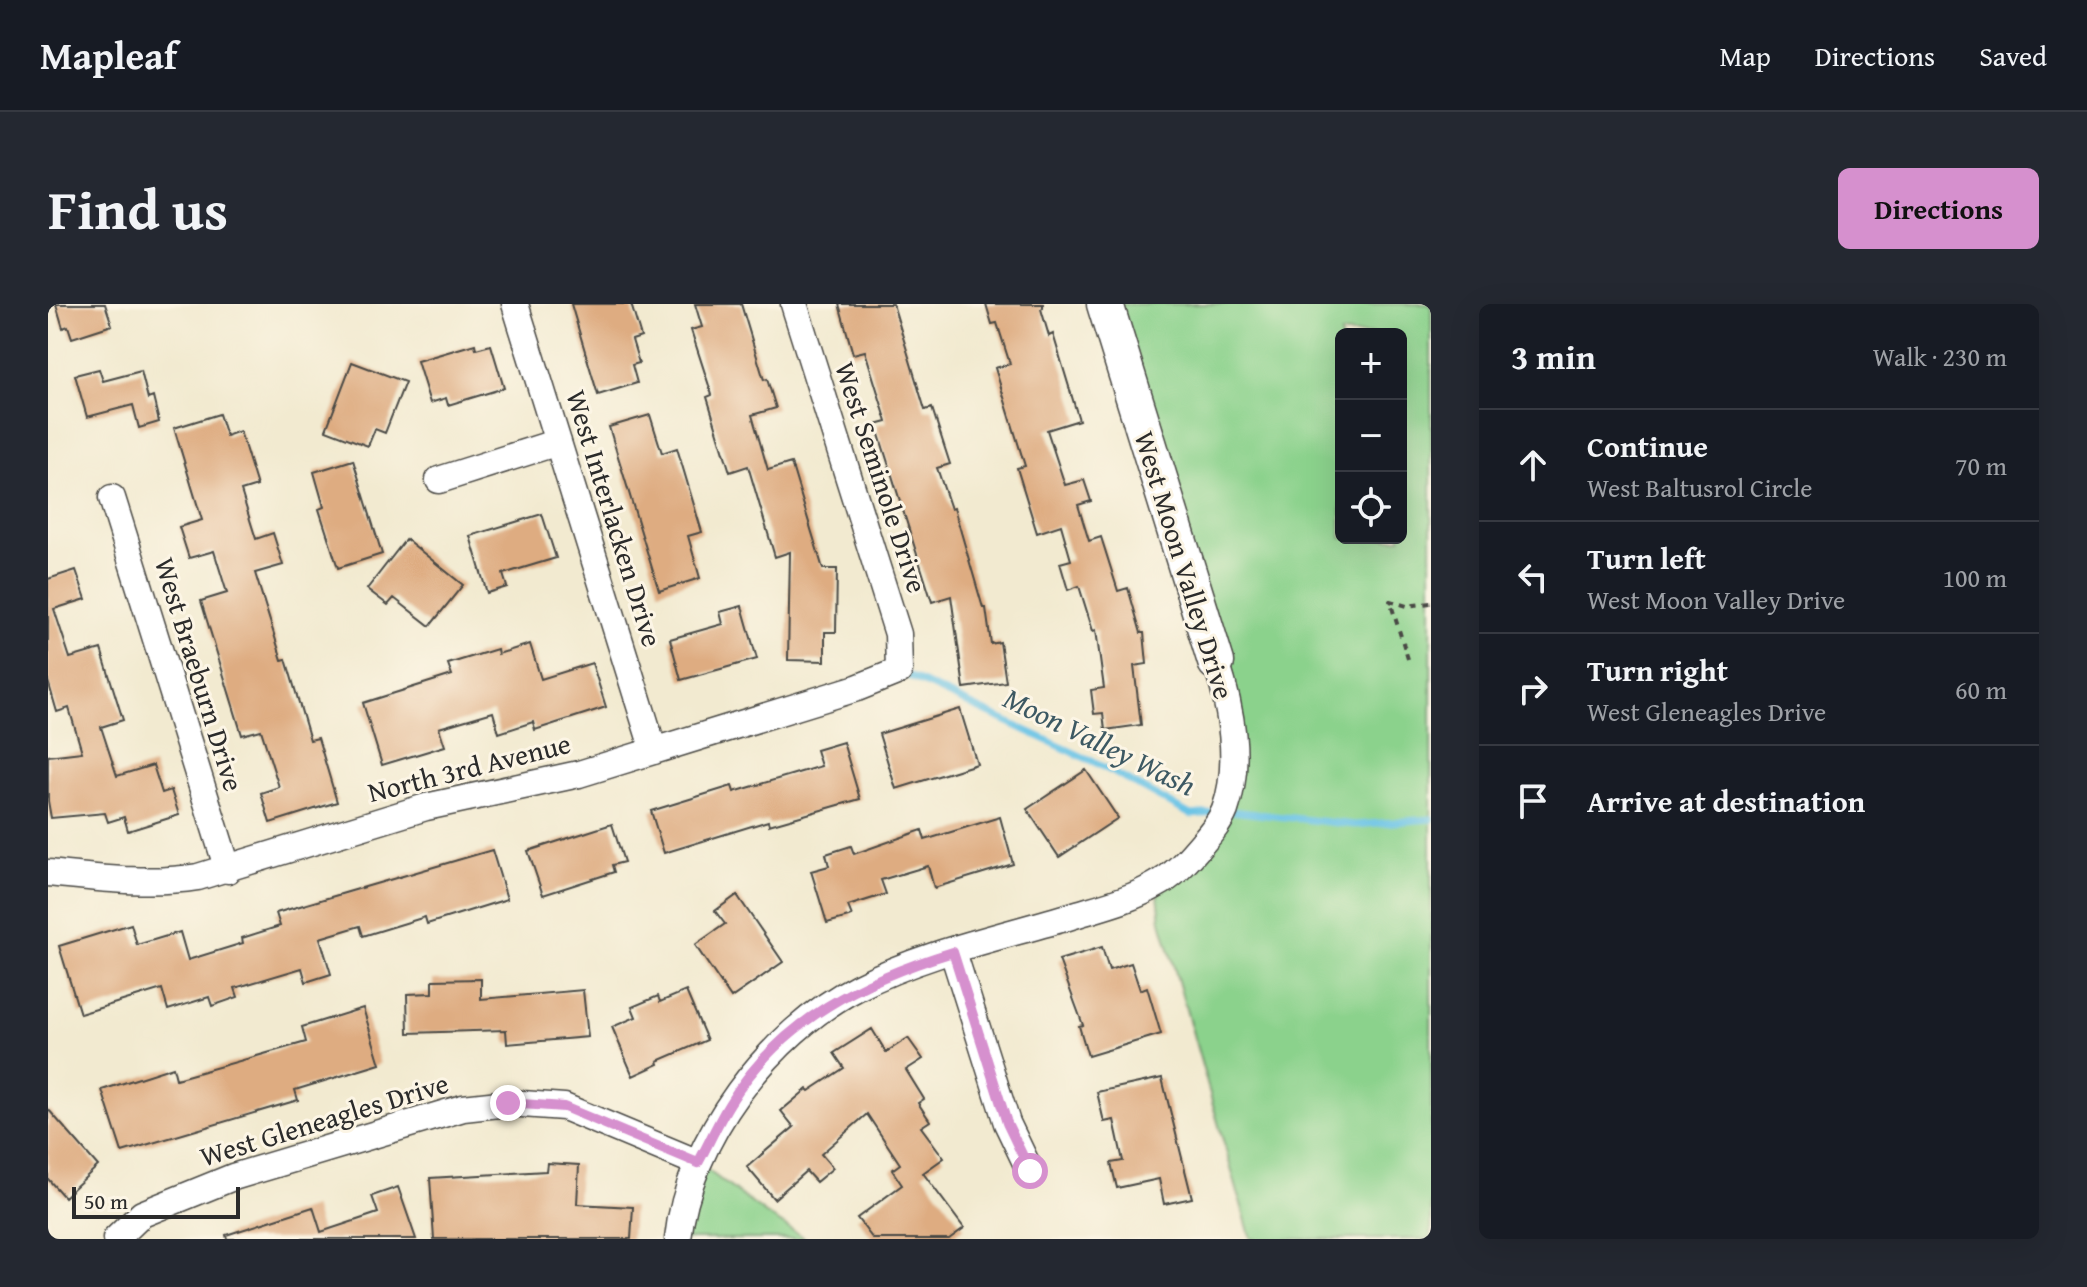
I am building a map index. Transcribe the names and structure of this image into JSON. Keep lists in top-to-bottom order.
{
  "streets": {
    "street": [
      "West Seminole Drive",
      "West Interlacken Drive",
      "West Moon Valley Drive",
      "West Braeburn Drive",
      "North 3rd Avenue",
      "West Gleneagles Drive"
    ]
  },
  "crossings": [
    ["West Seminole Drive", "North 3rd Avenue"],
    ["West Interlacken Drive", "North 3rd Avenue"],
    ["West Moon Valley Drive", "West Gleneagles Drive"],
    ["West Braeburn Drive", "North 3rd Avenue"]
  ],
  "water": ["Moon Valley Wash"],
  "scale_bar": "50 m",
  "page": {
    "header": "Mapleaf",
    "nav": ["Map", "Directions", "Saved"],
    "title": "Find us",
    "buttons": "Directions",
    "heading": ["3 min", "Walk · 230 m"],
    "map_buttons": ["+", "−"],
    "list": [
      ["Continue", "West Baltusrol Circle", "70 m"],
      ["Turn left", "West Moon Valley Drive", "100 m"],
      ["Turn right", "West Gleneagles Drive", "60 m"],
      "Arrive at destination"
    ],
    "scale": "50 m"
  }
}
